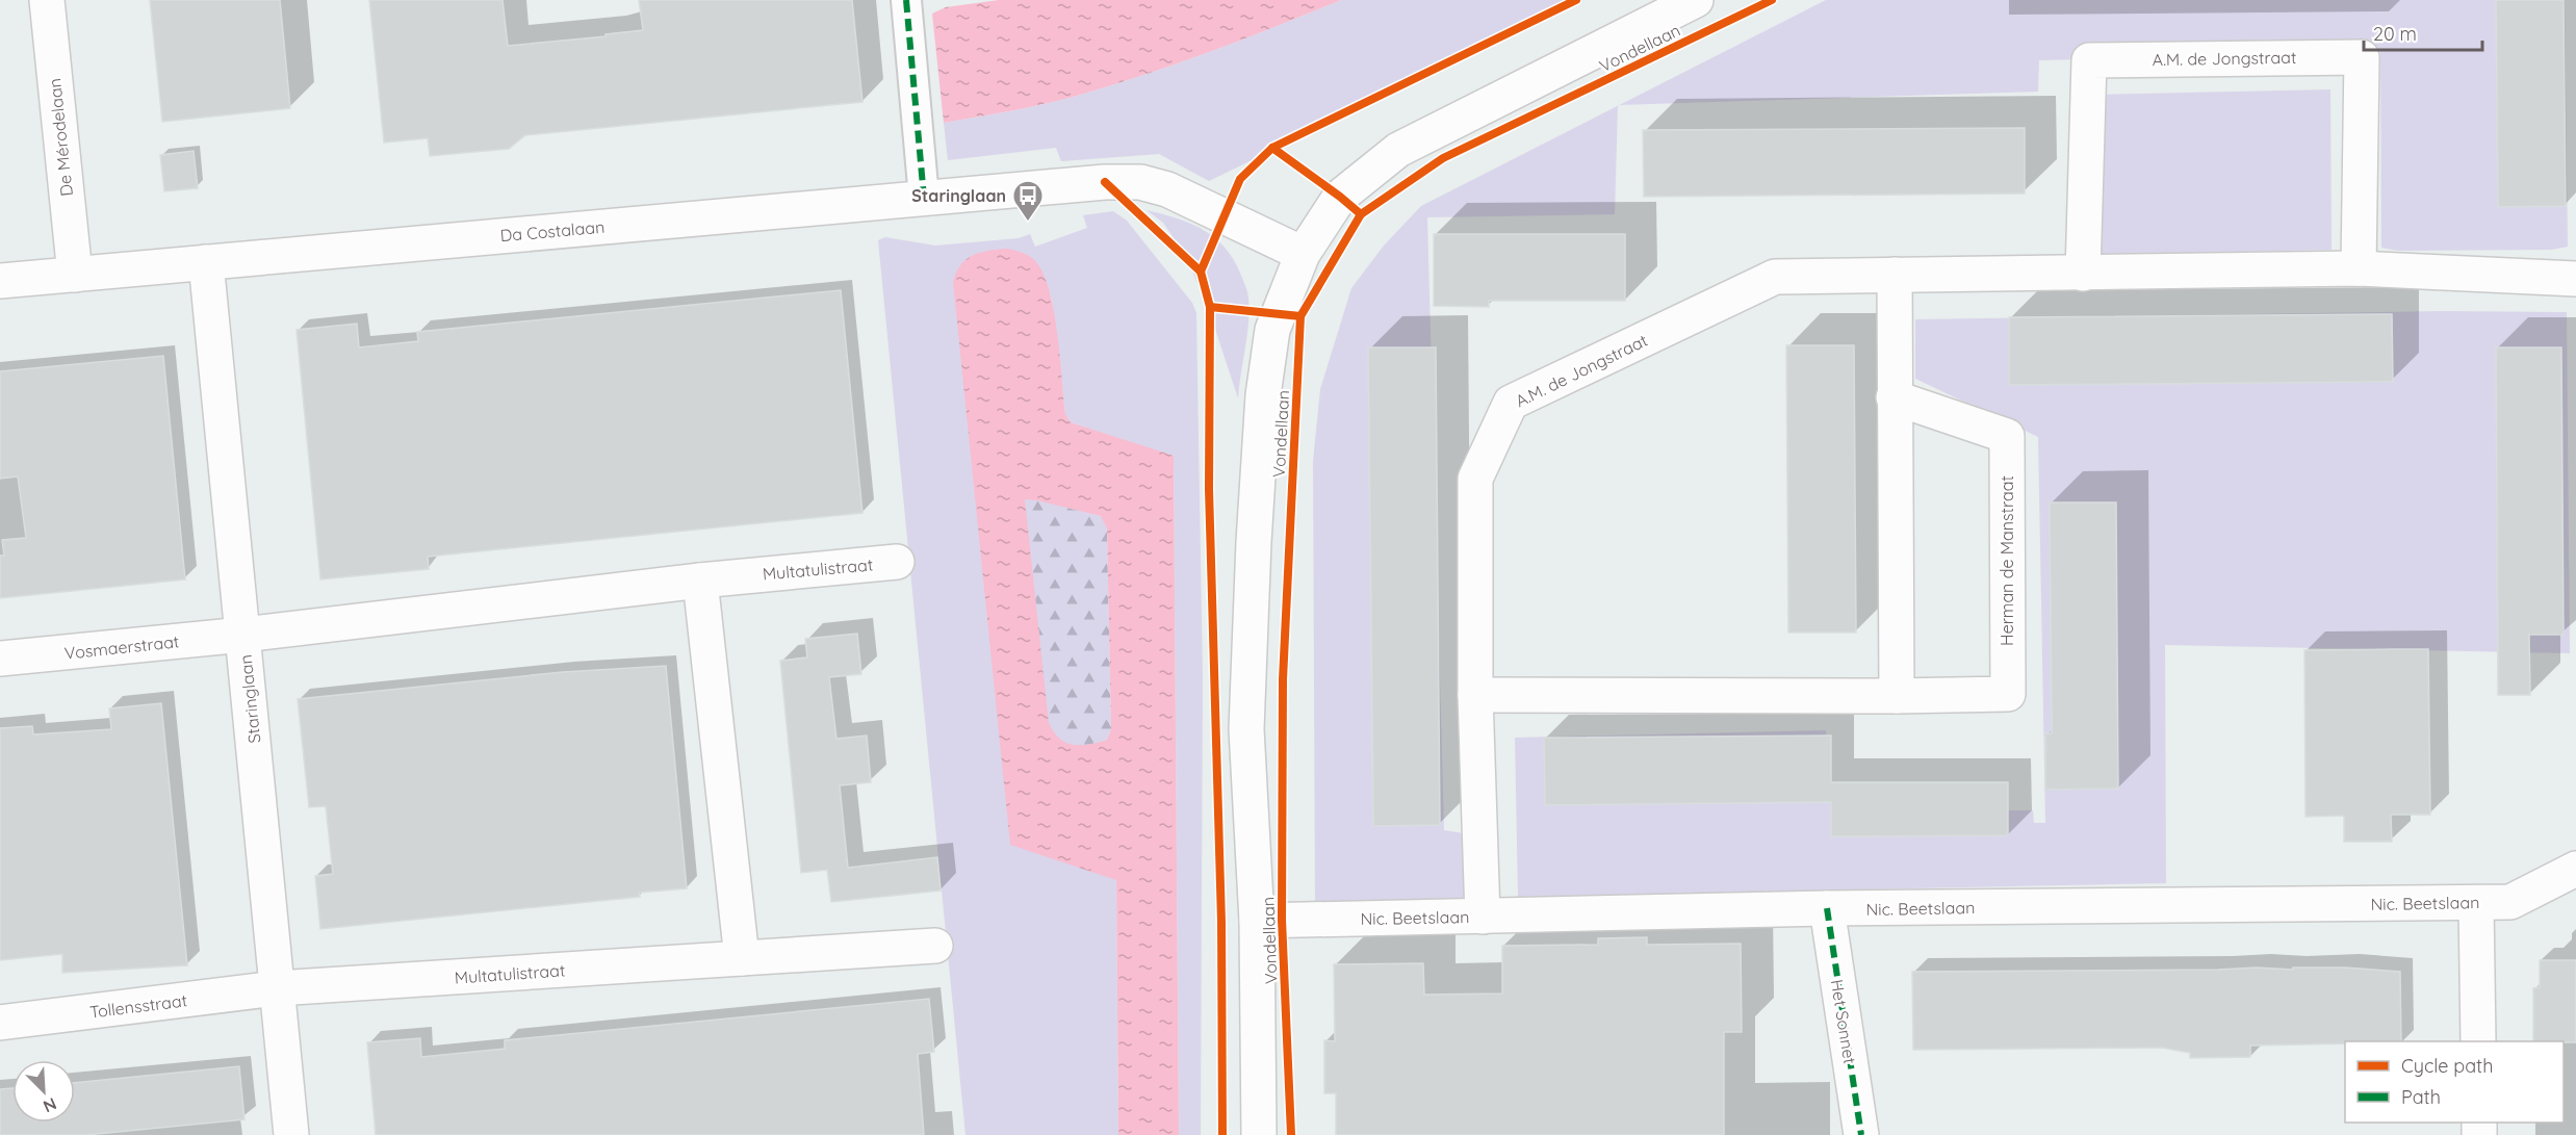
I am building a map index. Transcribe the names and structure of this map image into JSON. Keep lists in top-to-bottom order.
{
  "streets": {
    "street": [
      "Vondellaan",
      "A.M. de Jongstraat",
      "De Mérodelaan",
      "Da Costalaan",
      "Herman de Manstraat",
      "Multatulistraat",
      "Vosmaerstraat",
      "Staringlaan",
      "Nic. Beetslaan",
      "Tollensstraat",
      "Het Sonnet"
    ]
  },
  "crossings": [
    ["Vondellaan", "Da Costalaan"],
    ["Vondellaan", "Nic. Beetslaan"],
    ["A.M. de Jongstraat", "Herman de Manstraat"],
    ["A.M. de Jongstraat", "Nic. Beetslaan"],
    ["De Mérodelaan", "Da Costalaan"],
    ["Da Costalaan", "Staringlaan"],
    ["Multatulistraat", "Vosmaerstraat"],
    ["Multatulistraat", "Staringlaan"],
    ["Multatulistraat", "Tollensstraat"],
    ["Vosmaerstraat", "Staringlaan"],
    ["Staringlaan", "Tollensstraat"],
    ["Nic. Beetslaan", "Het Sonnet"]
  ],
  "places": {
    "bus stop": ["Staringlaan"]
  },
  "legend": ["Cycle path", "Path"],
  "scale_bar": "20 m",
  "north": "bottom right"
}
